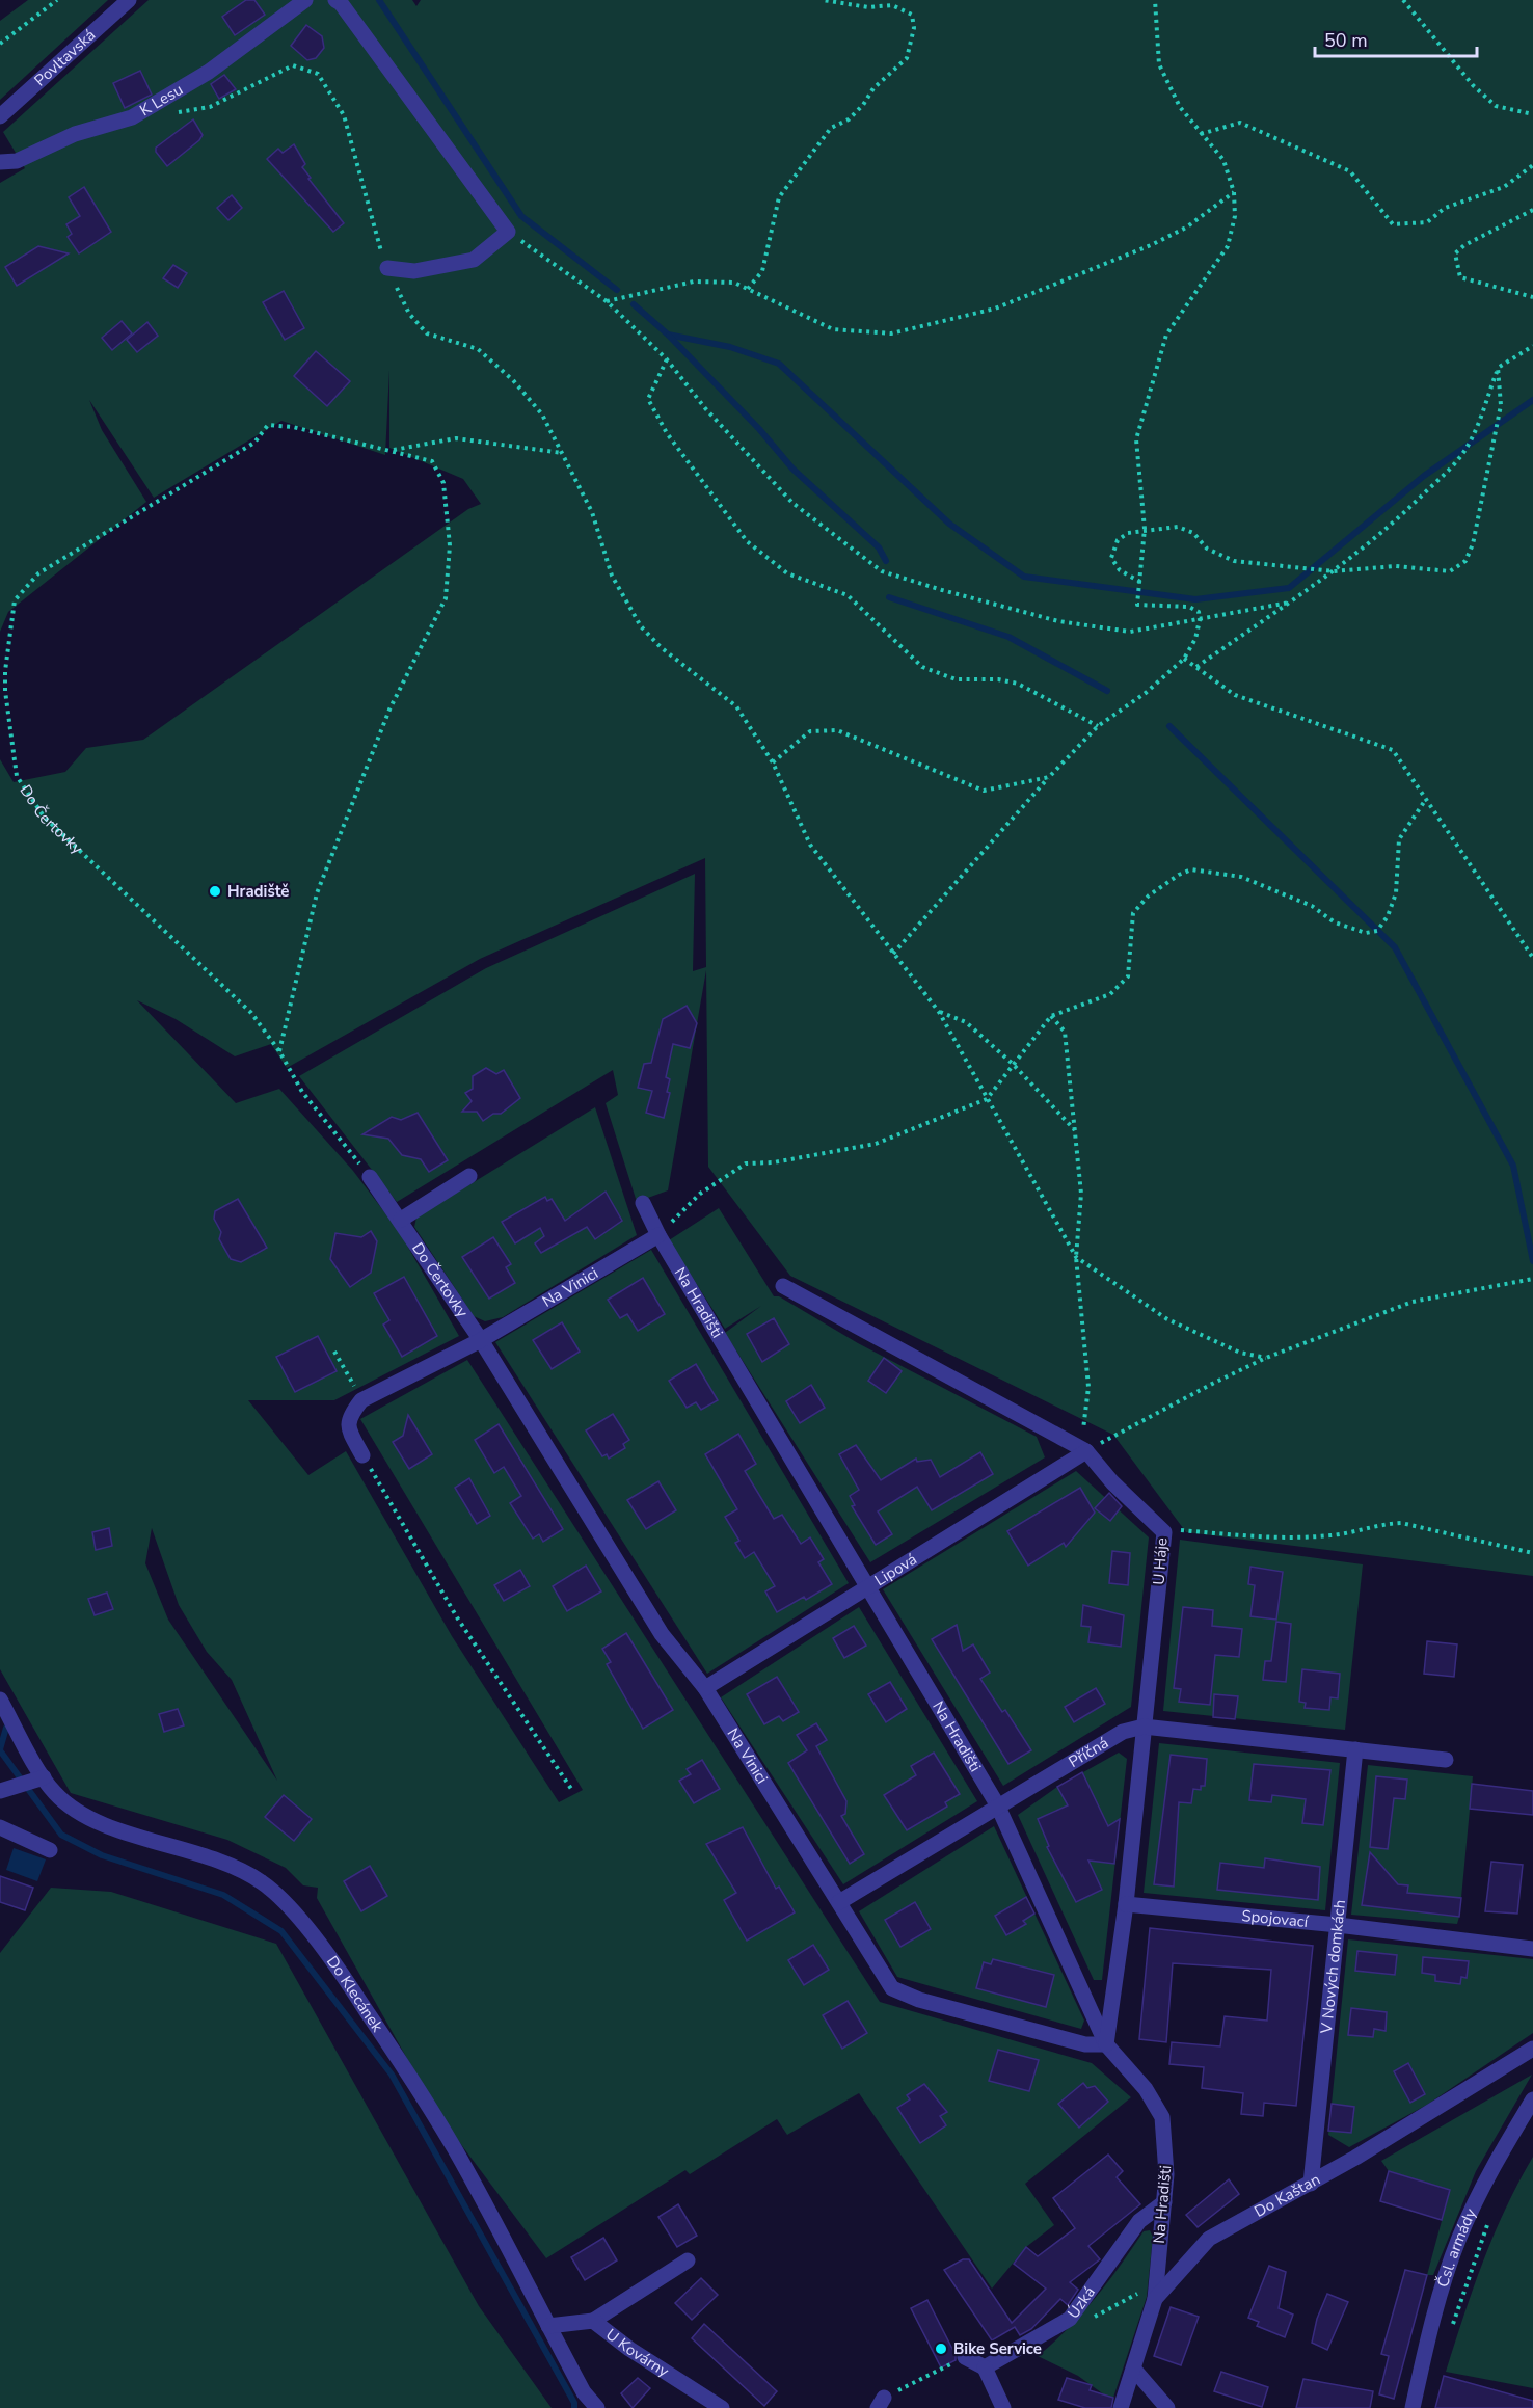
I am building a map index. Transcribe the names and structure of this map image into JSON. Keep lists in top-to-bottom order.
{
  "streets": {
    "street": [
      "Povltavská",
      "K Lesu",
      "Do Čertovky",
      "Na Vinici",
      "Na Hradišti",
      "U Háje",
      "Lipová",
      "Příčná",
      "Spojovací",
      "V Nových domkách",
      "Do Klecánek",
      "Do Kaštan",
      "Čsl. armády",
      "Úzká",
      "U Kovárny"
    ]
  },
  "crossings": [
    ["Do Čertovky", "Na Vinici"],
    ["Na Vinici", "Na Hradišti"],
    ["Na Vinici", "U Háje"],
    ["Na Vinici", "Lipová"],
    ["Na Vinici", "Příčná"],
    ["Na Hradišti", "U Háje"],
    ["Na Hradišti", "Lipová"],
    ["Na Hradišti", "Příčná"],
    ["Na Hradišti", "Do Kaštan"],
    ["Na Hradišti", "Úzká"],
    ["U Háje", "Lipová"],
    ["U Háje", "Příčná"],
    ["U Háje", "Spojovací"],
    ["Příčná", "V Nových domkách"],
    ["Spojovací", "V Nových domkách"],
    ["V Nových domkách", "Do Kaštan"],
    ["Do Klecánek", "U Kovárny"]
  ],
  "places": ["Hradiště", "Bike Service"],
  "scale_bar": "50 m"
}
